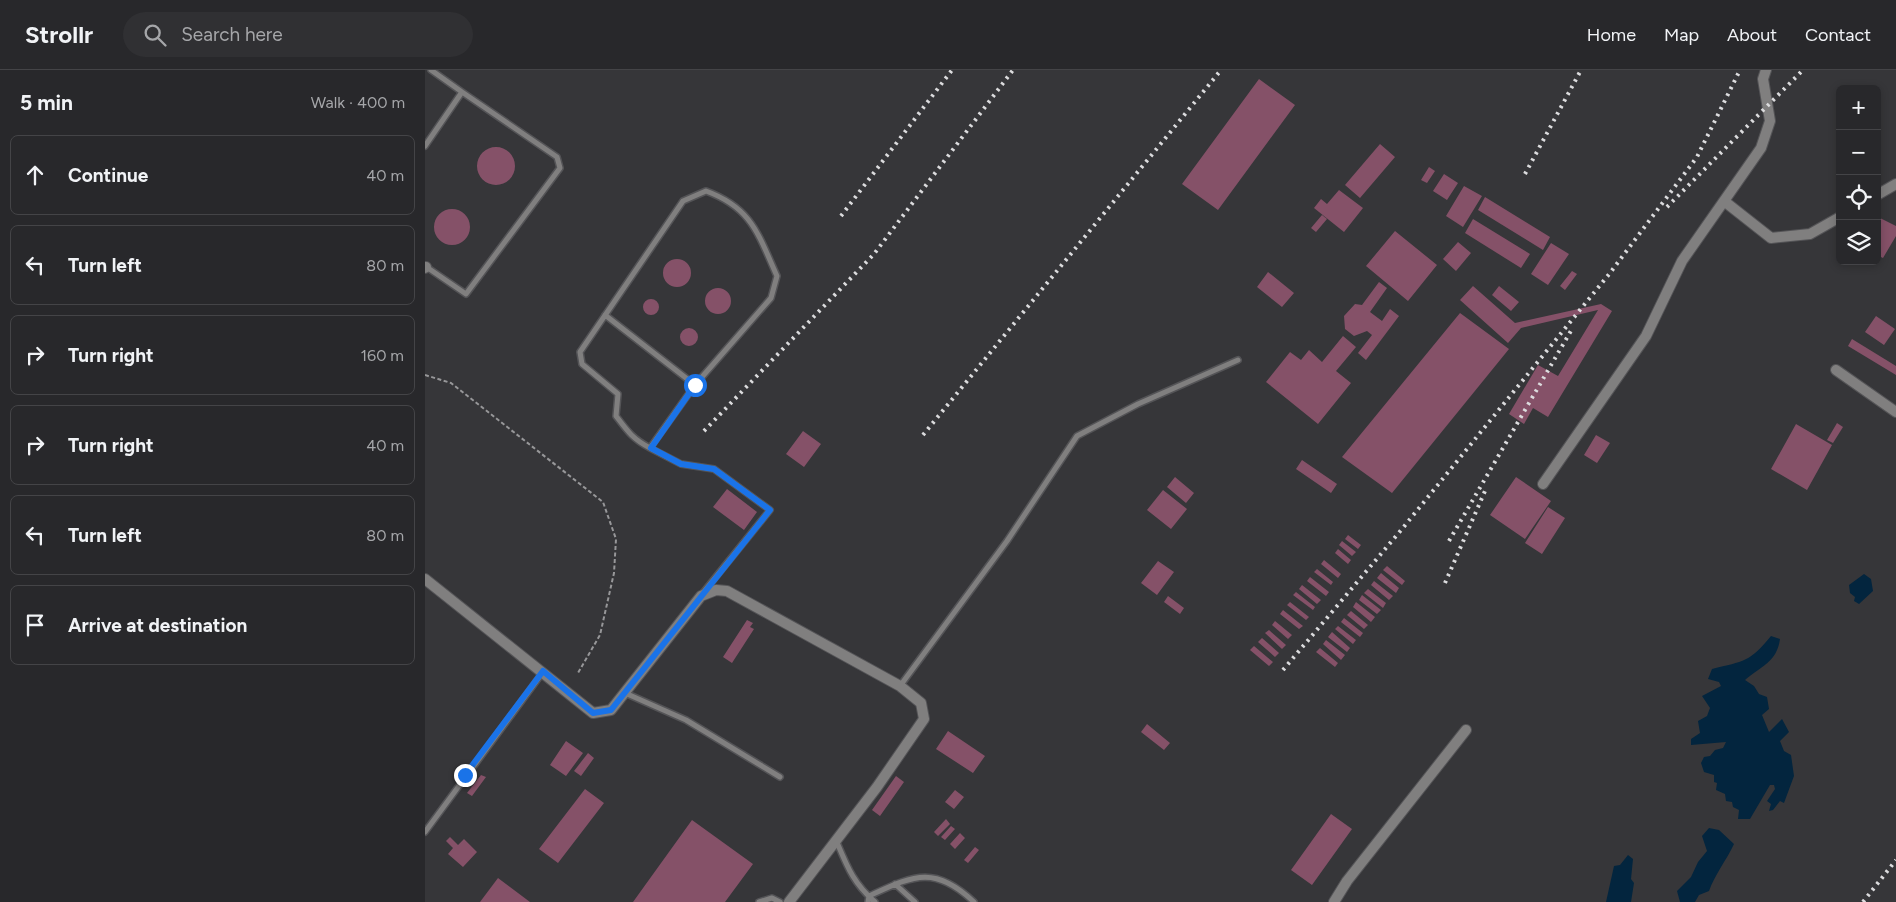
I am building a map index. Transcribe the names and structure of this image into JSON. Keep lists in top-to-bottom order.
{
  "page": {
    "header": "Strollr",
    "search": "Search here",
    "nav": [
      "Home",
      "Map",
      "About",
      "Contact"
    ],
    "heading": ["5 min", "Walk · 400 m"],
    "map_buttons": ["+", "−"],
    "list": [
      ["Continue", "40 m"],
      ["Turn left", "80 m"],
      ["Turn right", "160 m"],
      ["Turn right", "40 m"],
      ["Turn left", "80 m"],
      "Arrive at destination"
    ]
  }
}
